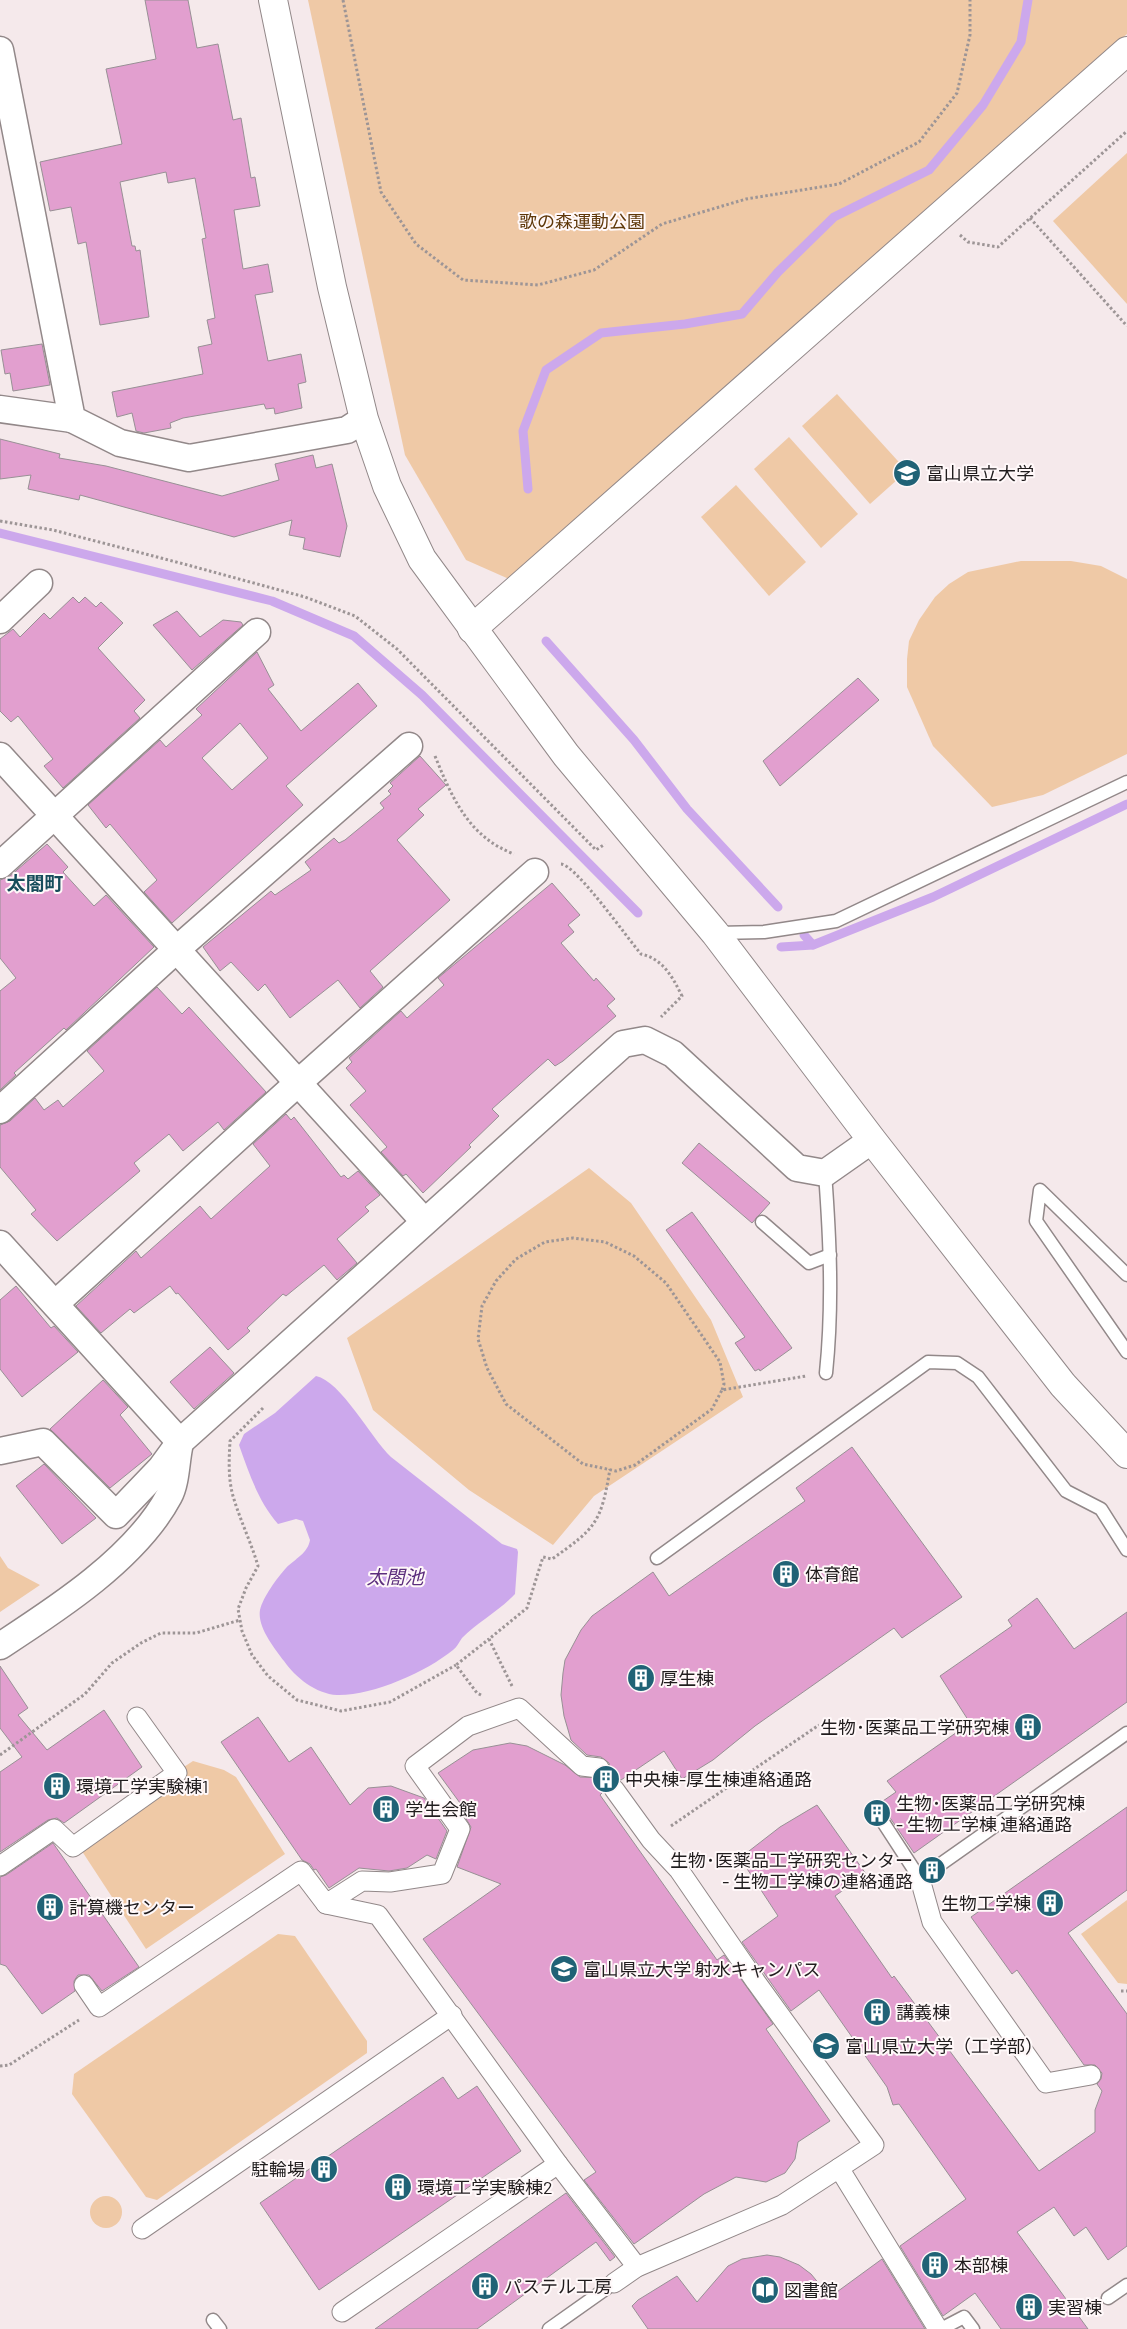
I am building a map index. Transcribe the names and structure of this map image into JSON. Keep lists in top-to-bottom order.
{
  "districts": ["太閤町"],
  "water": ["太閤池"],
  "parks": ["歌の森運動公園"],
  "places": {
    "school or university": ["富山県立大学", "富山県立大学 射水キャンパス", "富山県立大学（工学部）"],
    "building": [
      "体育館",
      "厚生棟",
      "生物･医薬品工学研究棟",
      "中央棟-厚生棟連絡通路",
      "環境工学実験棟1",
      "学生会館",
      "生物･医薬品工学研究棟 - 生物工学棟 連絡通路",
      "生物･医薬品工学研究センター - 生物工学棟の連絡通路",
      "生物工学棟",
      "計算機センター",
      "講義棟",
      "駐輪場",
      "環境工学実験棟2",
      "本部棟",
      "パステル工房",
      "実習棟"
    ],
    "library": ["図書館"]
  }
}
